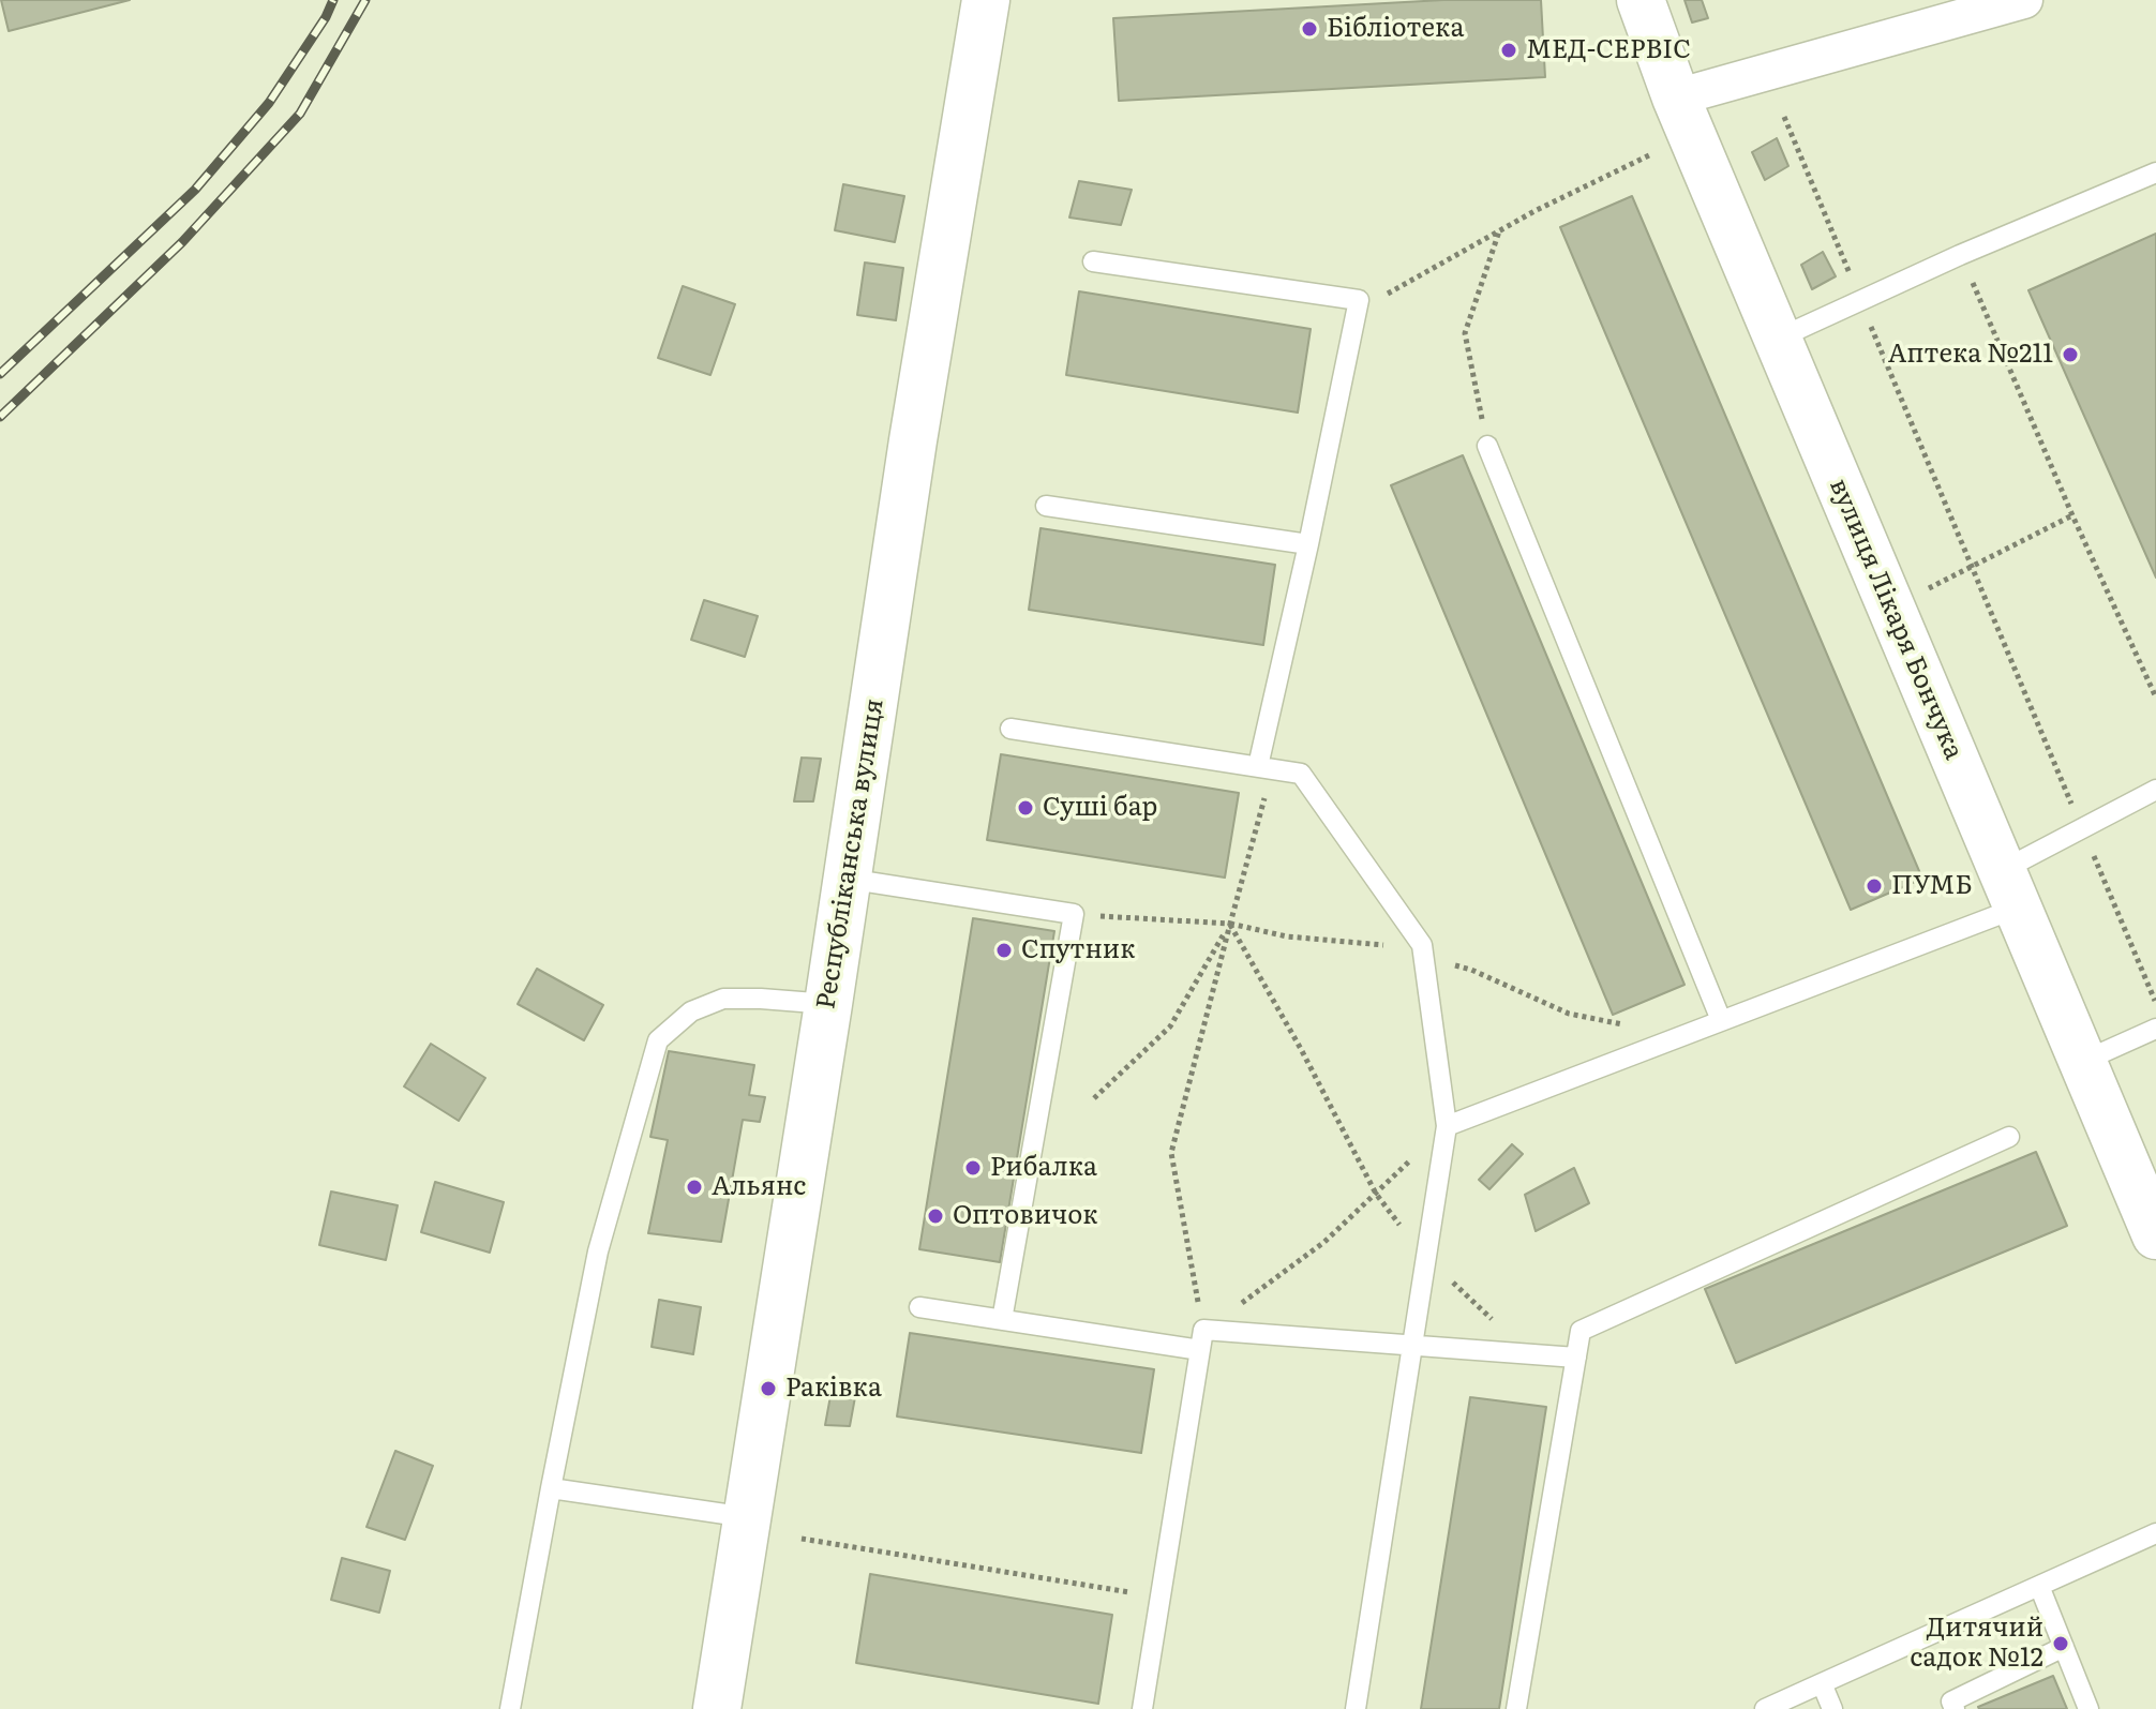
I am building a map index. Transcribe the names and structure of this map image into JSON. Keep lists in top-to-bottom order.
{
  "streets": {
    "main road": ["вулиця Лікаря Бончука", "Республіканська вулиця"]
  },
  "places": [
    "Бібліотека",
    "МЕД-СЕРВІС",
    "Аптека №211",
    "Суші бар",
    "ПУМБ",
    "Спутник",
    "Рибалка",
    "Альянс",
    "Оптовичок",
    "Раківка",
    "Дитячий садок №12"
  ]
}
